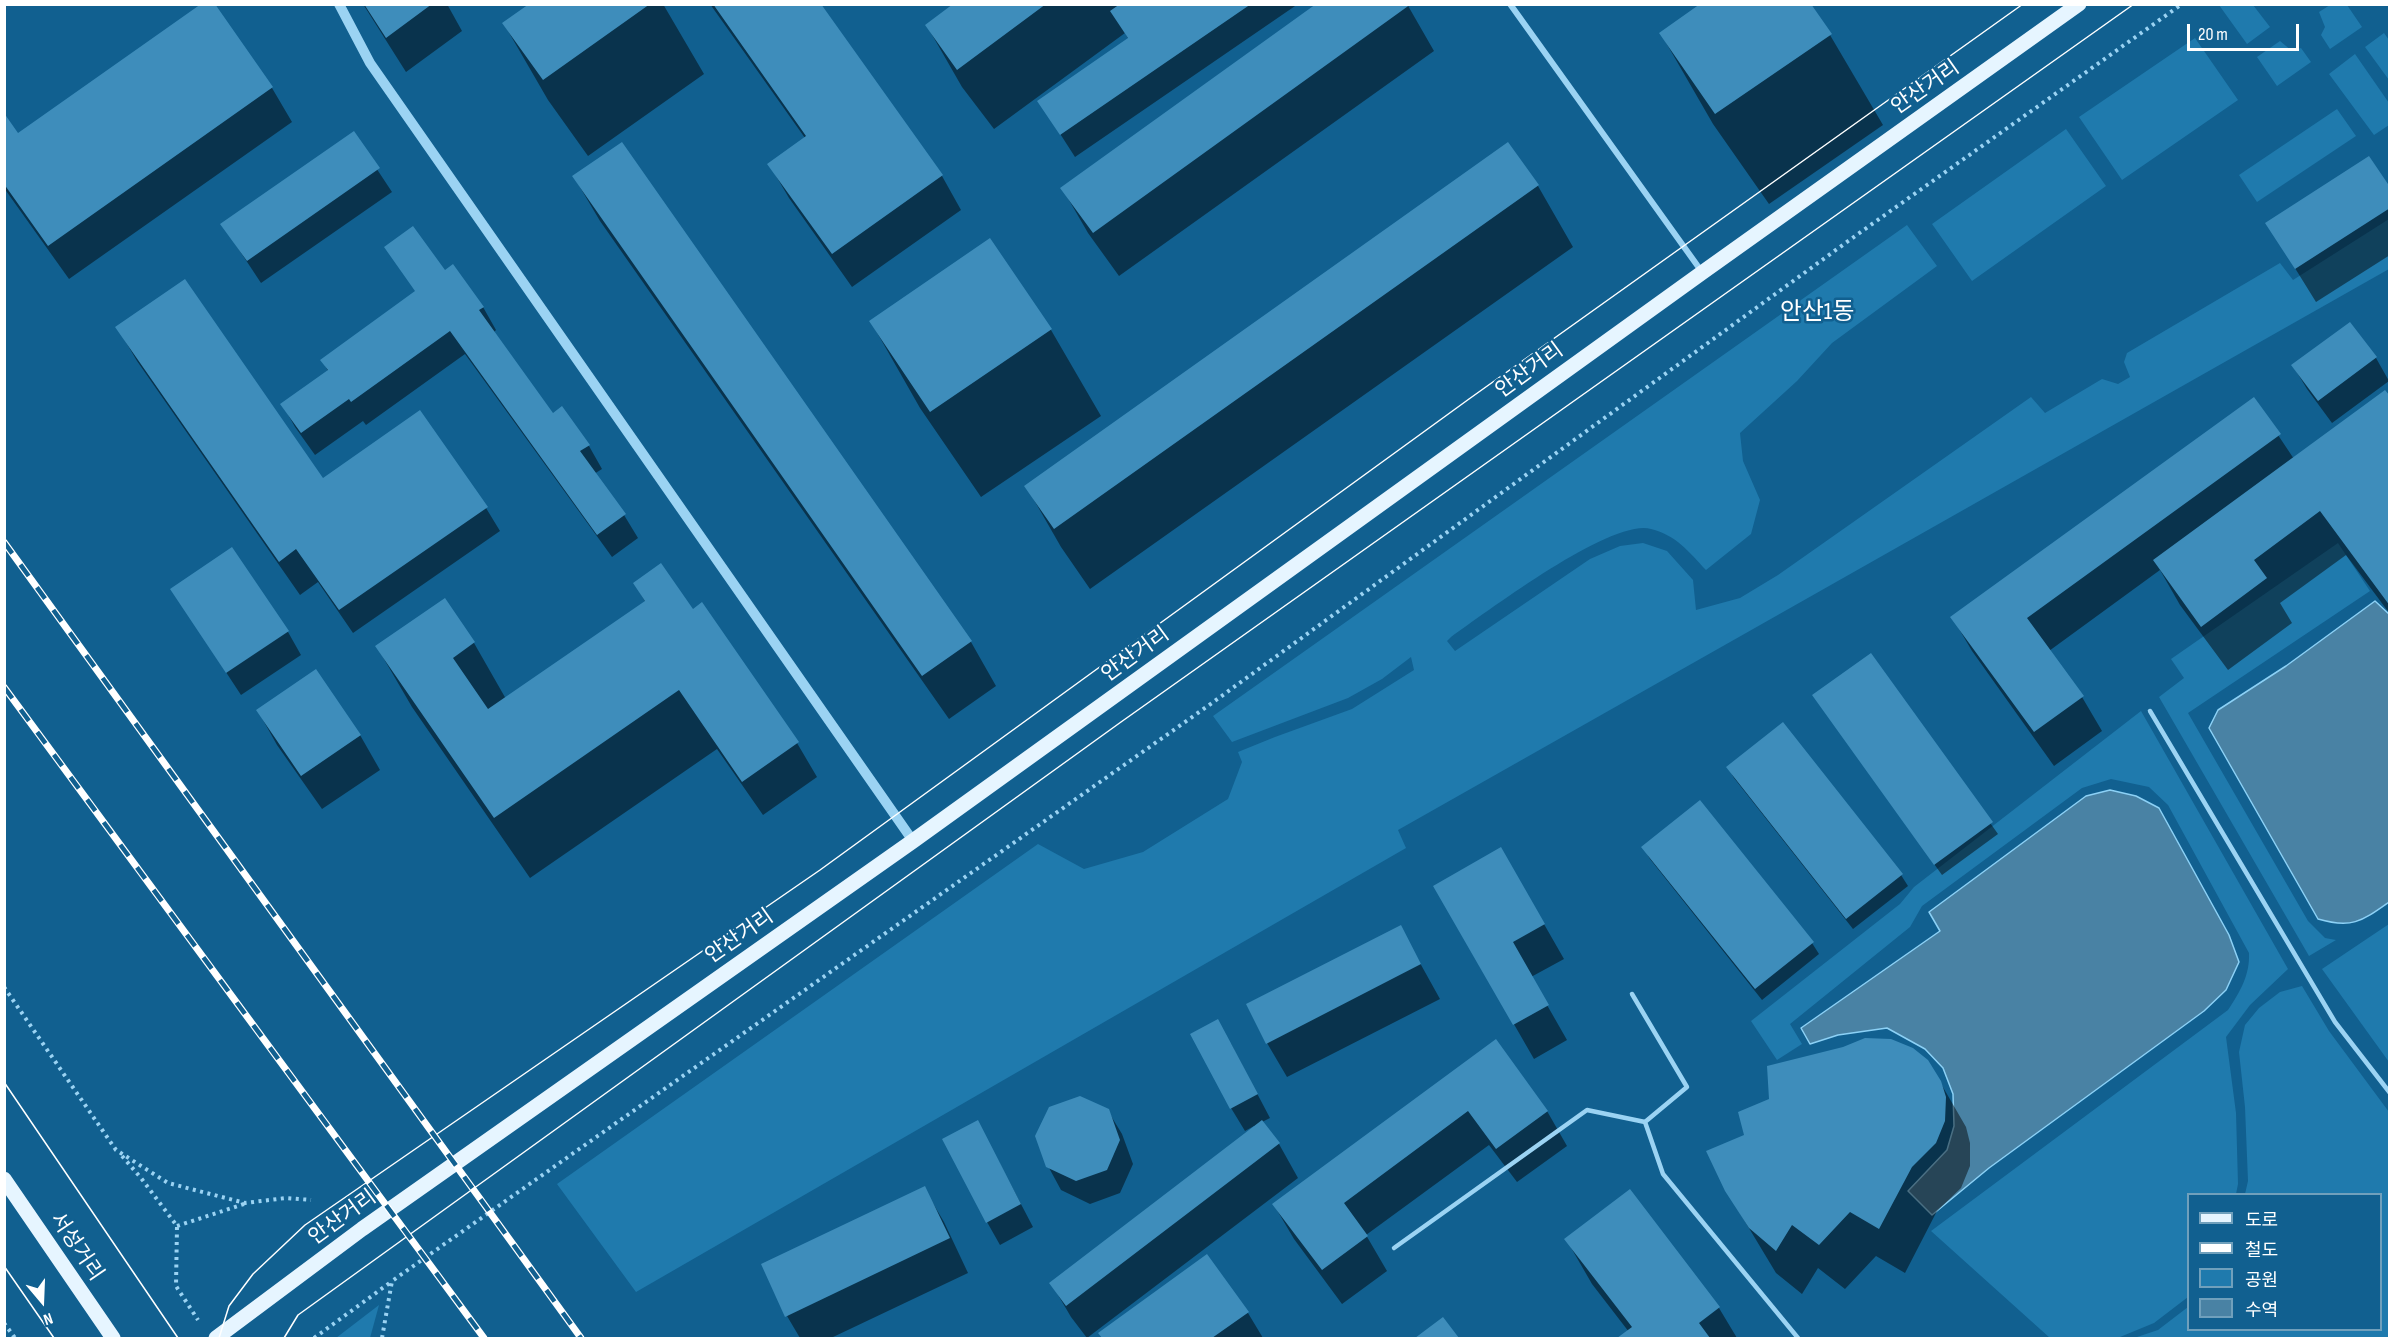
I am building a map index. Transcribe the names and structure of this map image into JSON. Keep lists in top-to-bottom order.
{
  "streets": {
    "main road": ["안산거리", "서성거리"]
  },
  "districts": ["안산1동"],
  "legend": [
    "도로",
    "철도",
    "공원",
    "수역"
  ],
  "scale_bar": "20 m",
  "north": "bottom"
}
